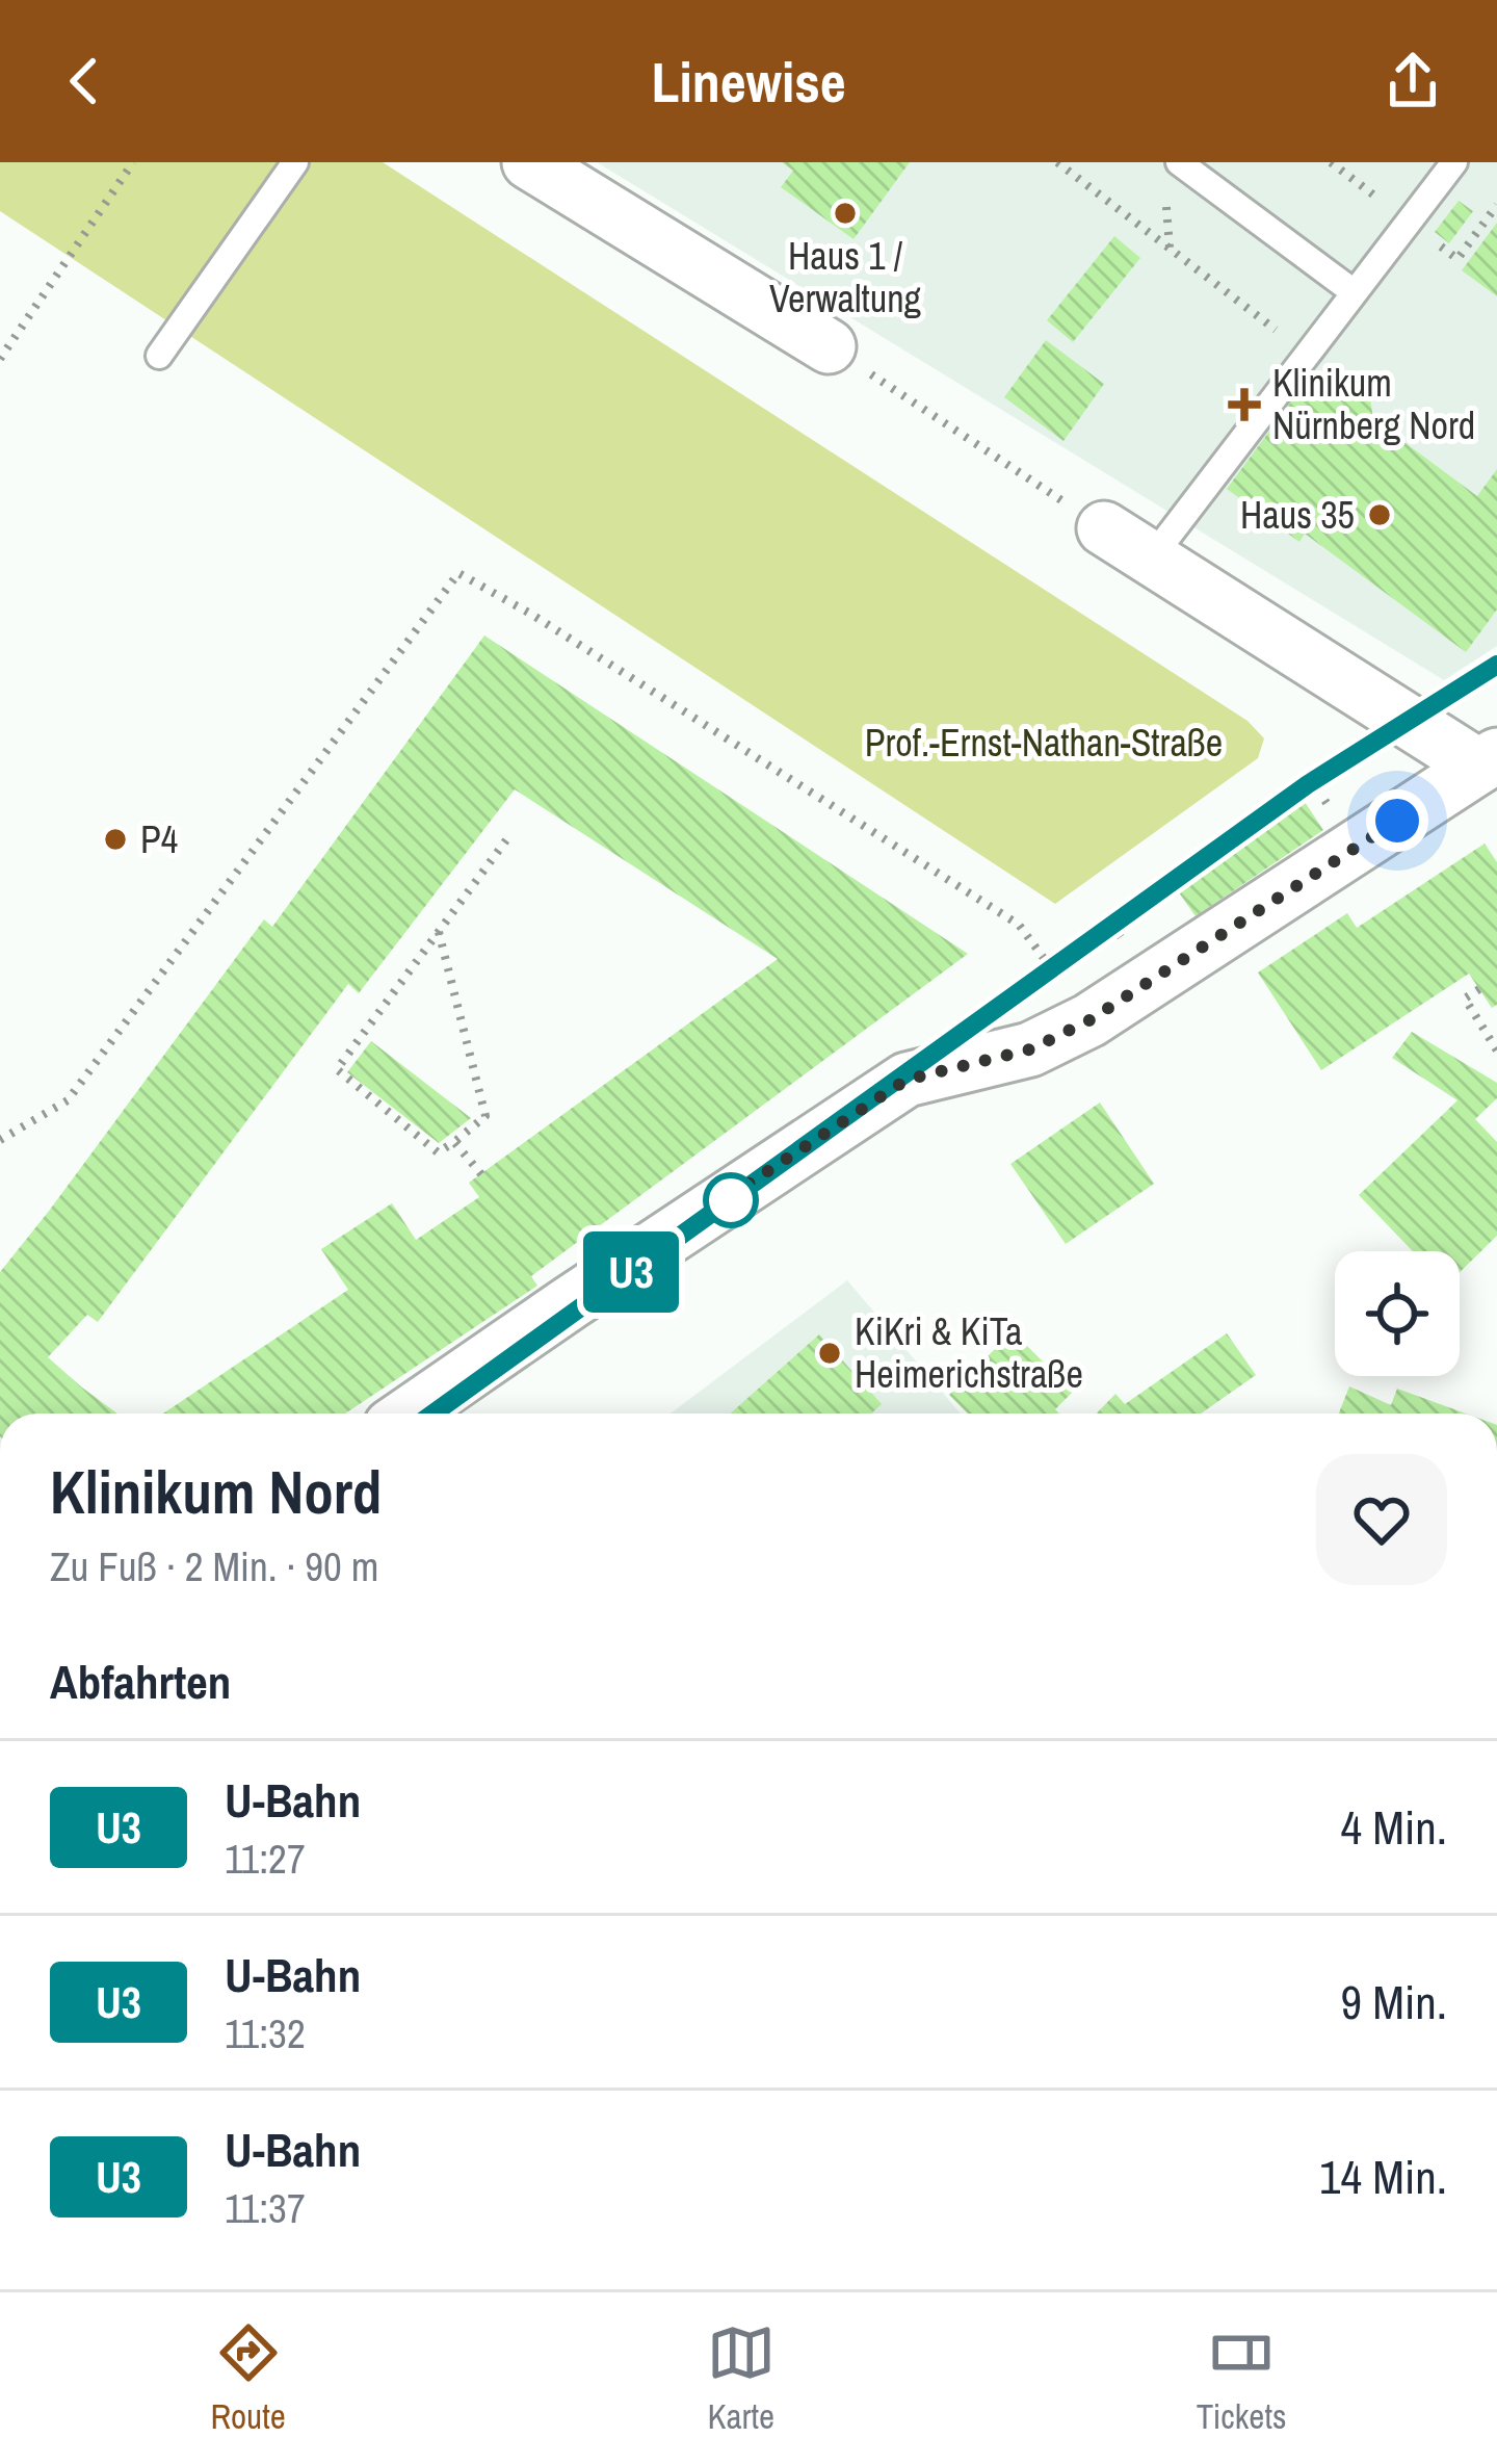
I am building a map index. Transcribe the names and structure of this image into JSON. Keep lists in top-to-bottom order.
{
  "parks": ["Prof.-Ernst-Nathan-Straße"],
  "places": {
    "other": [
      "Haus 1 / Verwaltung",
      "Haus 35",
      "P4",
      "KiKri & KiTa Heimerichstraße"
    ],
    "health": ["Klinikum Nürnberg Nord"]
  },
  "lines": ["metro line U3"],
  "page": {
    "header": "Linewise",
    "on_map": "U3",
    "heading": [
      ["Klinikum Nord", "Zu Fuß · 2 Min. · 90 m"],
      "Abfahrten"
    ],
    "list": [
      {
        "mark": "U3",
        "name": "U-Bahn",
        "note": "11:27",
        "value": "4 Min."
      },
      {
        "mark": "U3",
        "name": "U-Bahn",
        "note": "11:32",
        "value": "9 Min."
      },
      {
        "mark": "U3",
        "name": "U-Bahn",
        "note": "11:37",
        "value": "14 Min."
      }
    ],
    "tabs": ["Route", "Karte", "Tickets"]
  }
}
